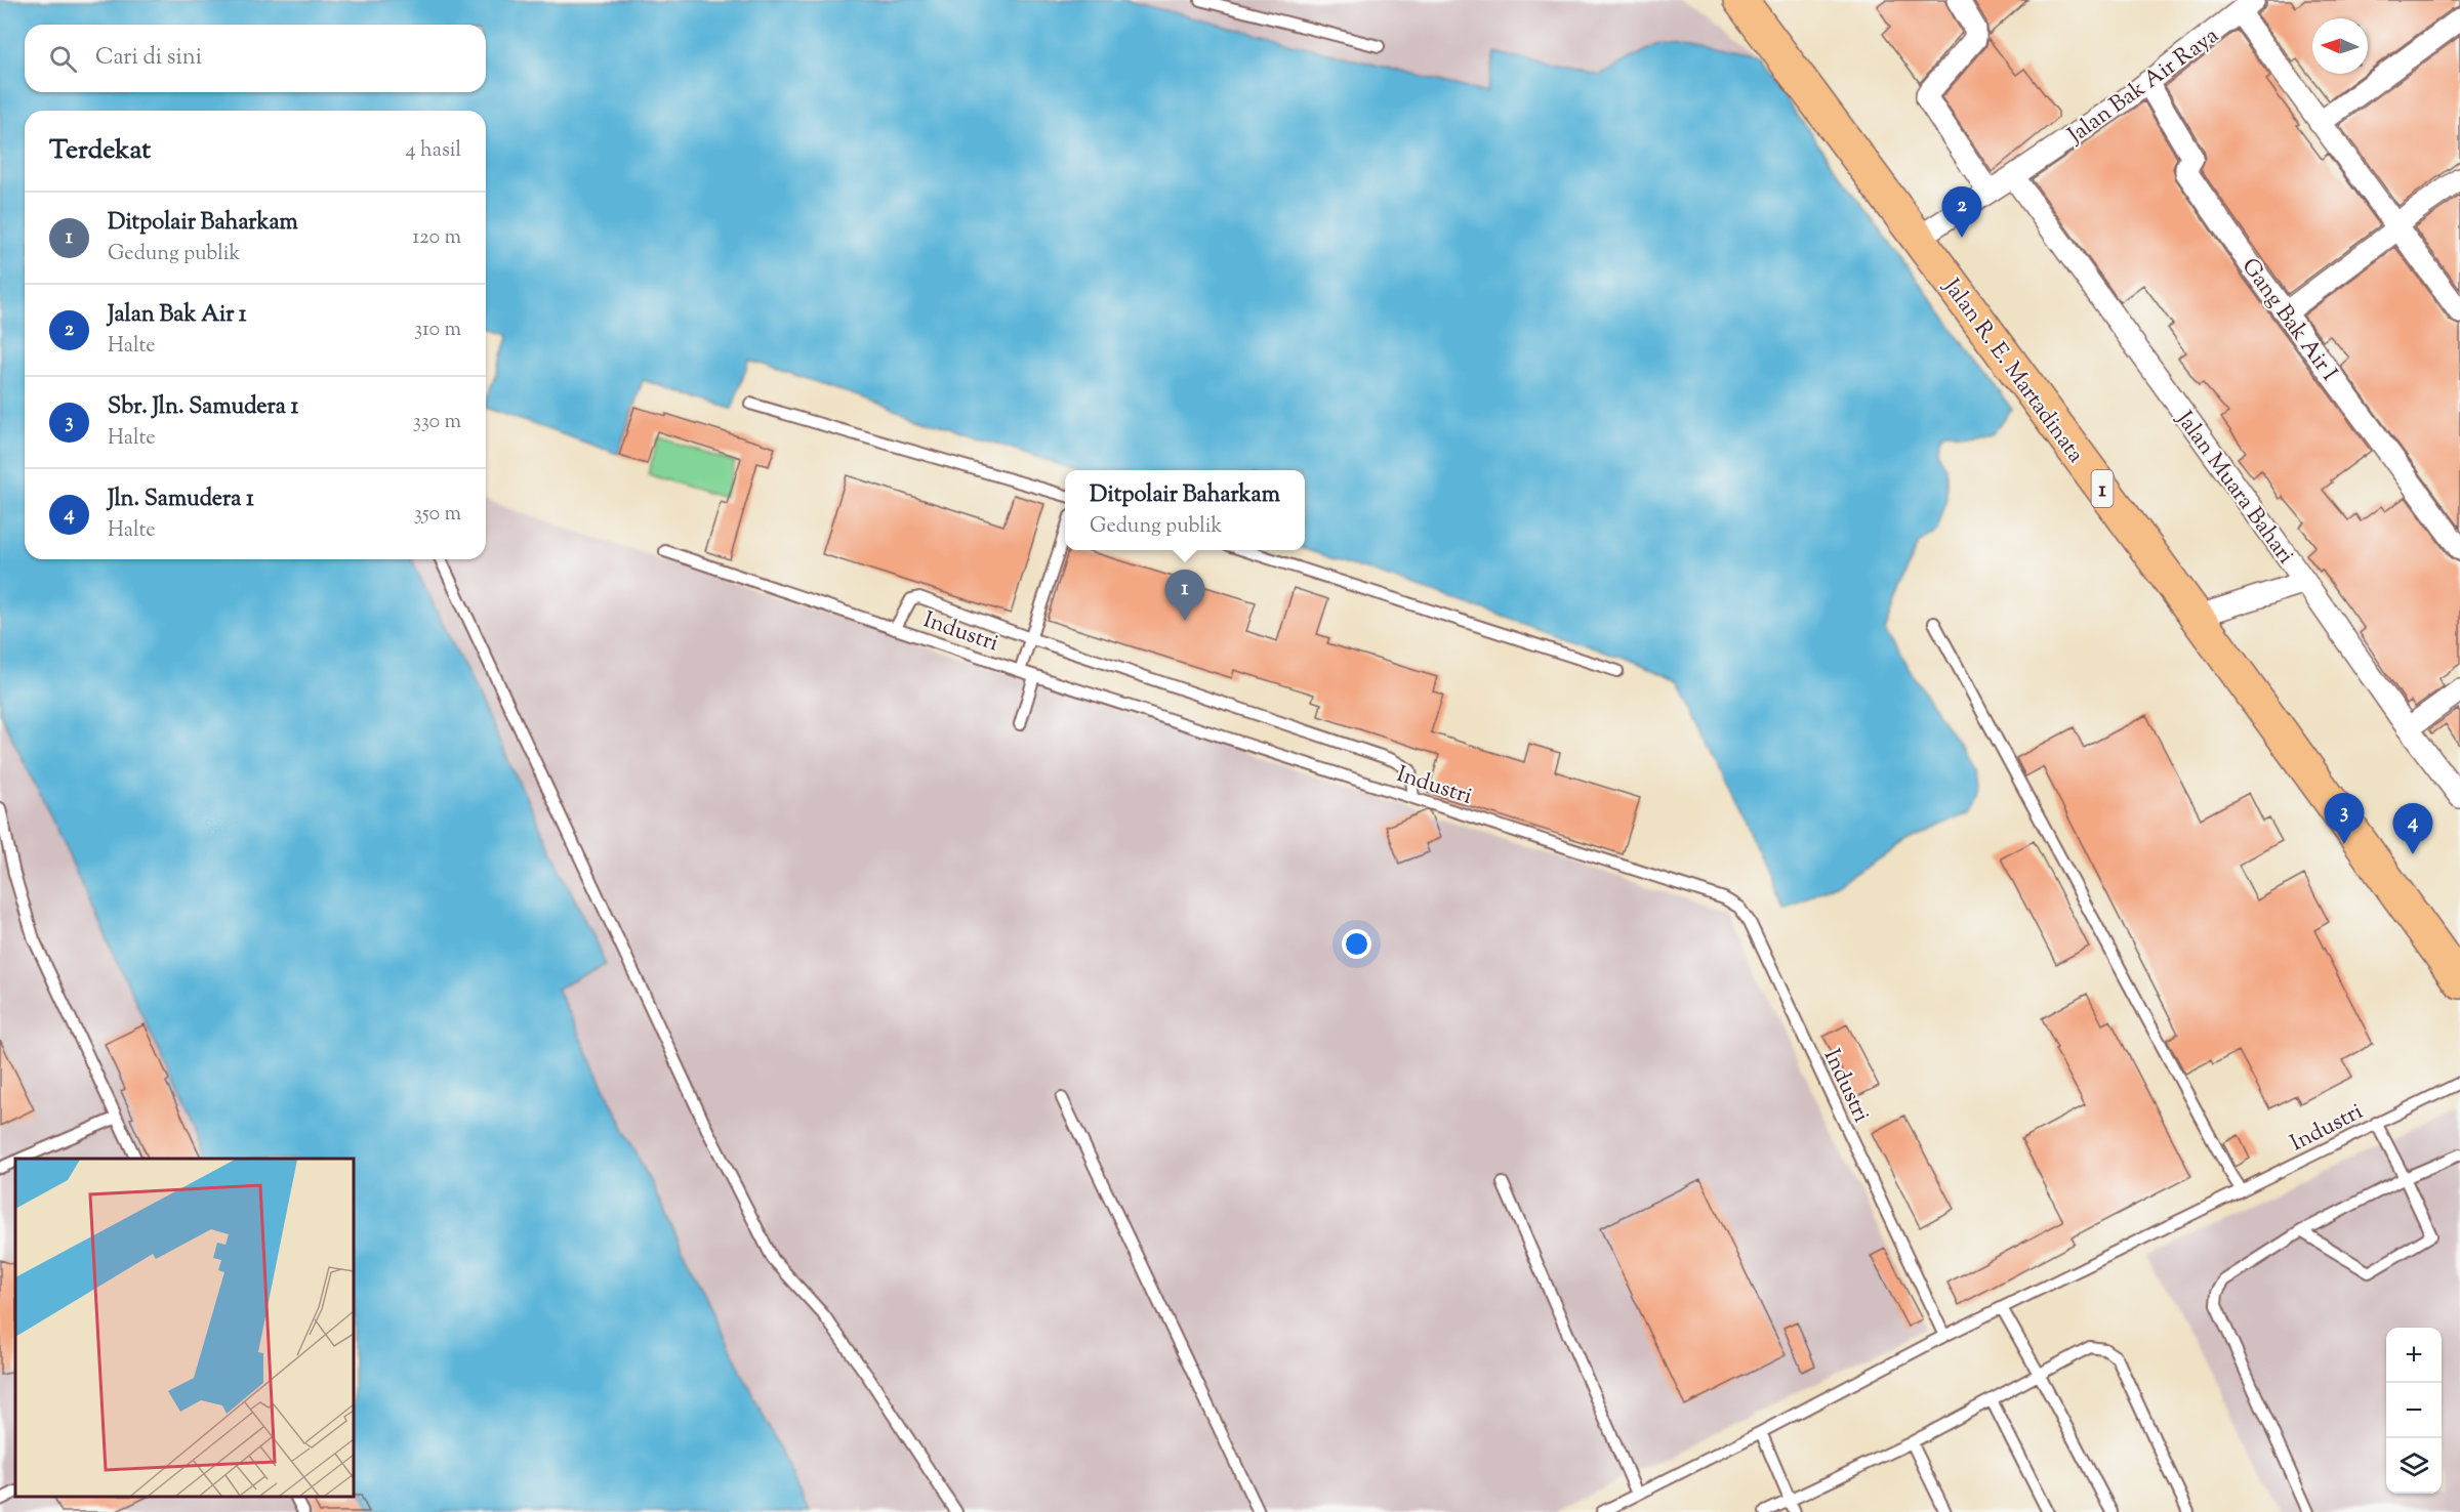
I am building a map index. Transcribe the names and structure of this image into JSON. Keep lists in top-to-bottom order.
{
  "streets": {
    "highway": ["Jalan R. E. Martadinata", "1"],
    "street": ["Jalan Bak Air Raya", "Gang Bak Air I", "Jalan Muara Bahari"],
    "lane": ["Industri"]
  },
  "crossings": [
    ["Jalan Bak Air Raya", "Gang Bak Air I"],
    ["Jalan Bak Air Raya", "Jalan R. E. Martadinata"],
    ["Jalan Bak Air Raya", "Jalan Muara Bahari"]
  ],
  "north": "left",
  "page": {
    "search": "Cari di sini",
    "heading": ["Terdekat", "4 hasil"],
    "pins": [
      "2",
      "1",
      "3",
      "4"
    ],
    "list": [
      {
        "mark": "1",
        "name": "Ditpolair Baharkam",
        "note": "Gedung publik",
        "value": "120 m"
      },
      {
        "mark": "2",
        "name": "Jalan Bak Air 1",
        "note": "Halte",
        "value": "310 m"
      },
      {
        "mark": "3",
        "name": "Sbr. Jln. Samudera 1",
        "note": "Halte",
        "value": "330 m"
      },
      {
        "mark": "4",
        "name": "Jln. Samudera 1",
        "note": "Halte",
        "value": "350 m"
      }
    ],
    "popup": ["Ditpolair Baharkam", "Gedung publik"],
    "map_buttons": ["+", "−"]
  }
}
